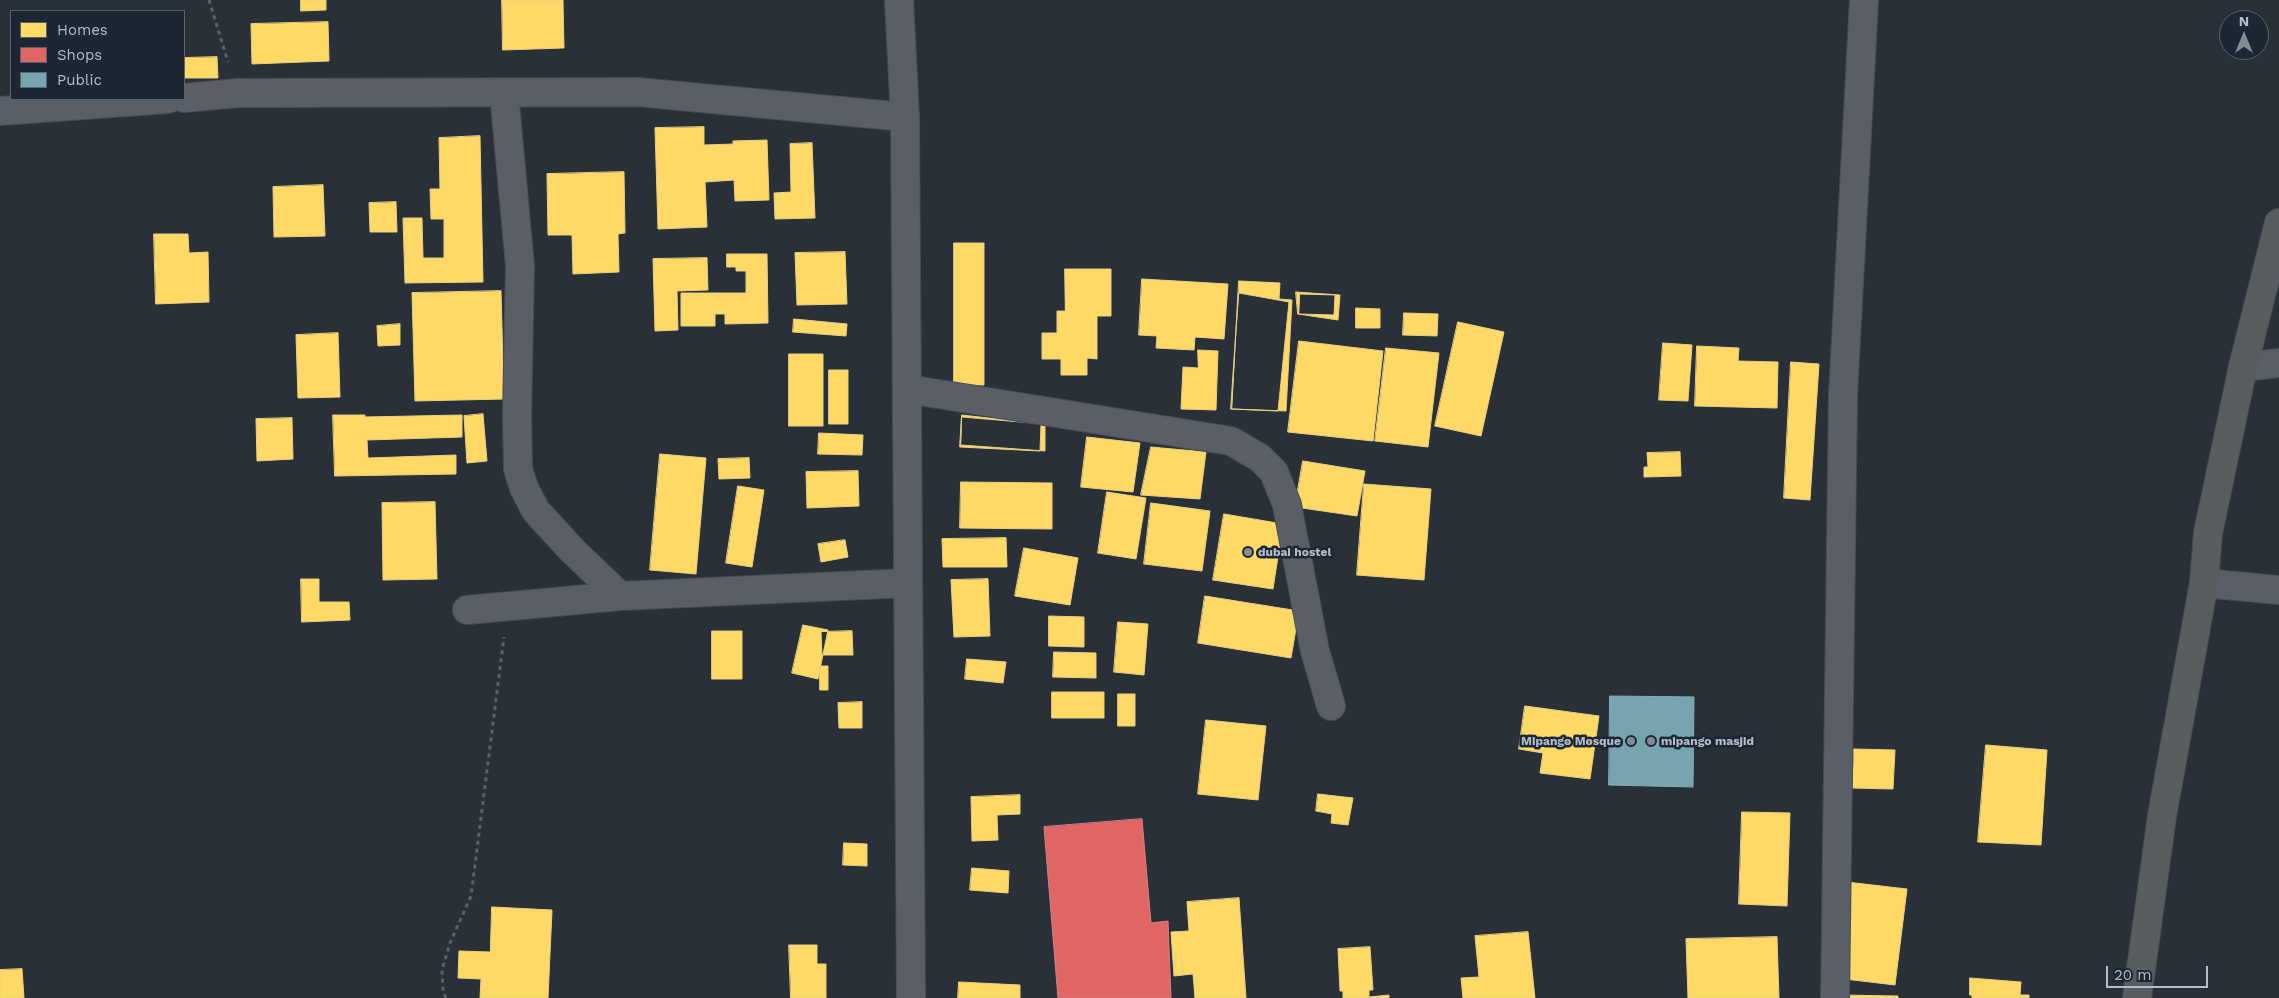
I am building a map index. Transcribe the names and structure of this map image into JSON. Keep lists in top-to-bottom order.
{
  "places": ["dubai hostel", "Mipango Mosque", "mipango masjid"],
  "legend": ["Homes", "Shops", "Public"],
  "scale_bar": "20 m",
  "north": "top"
}
